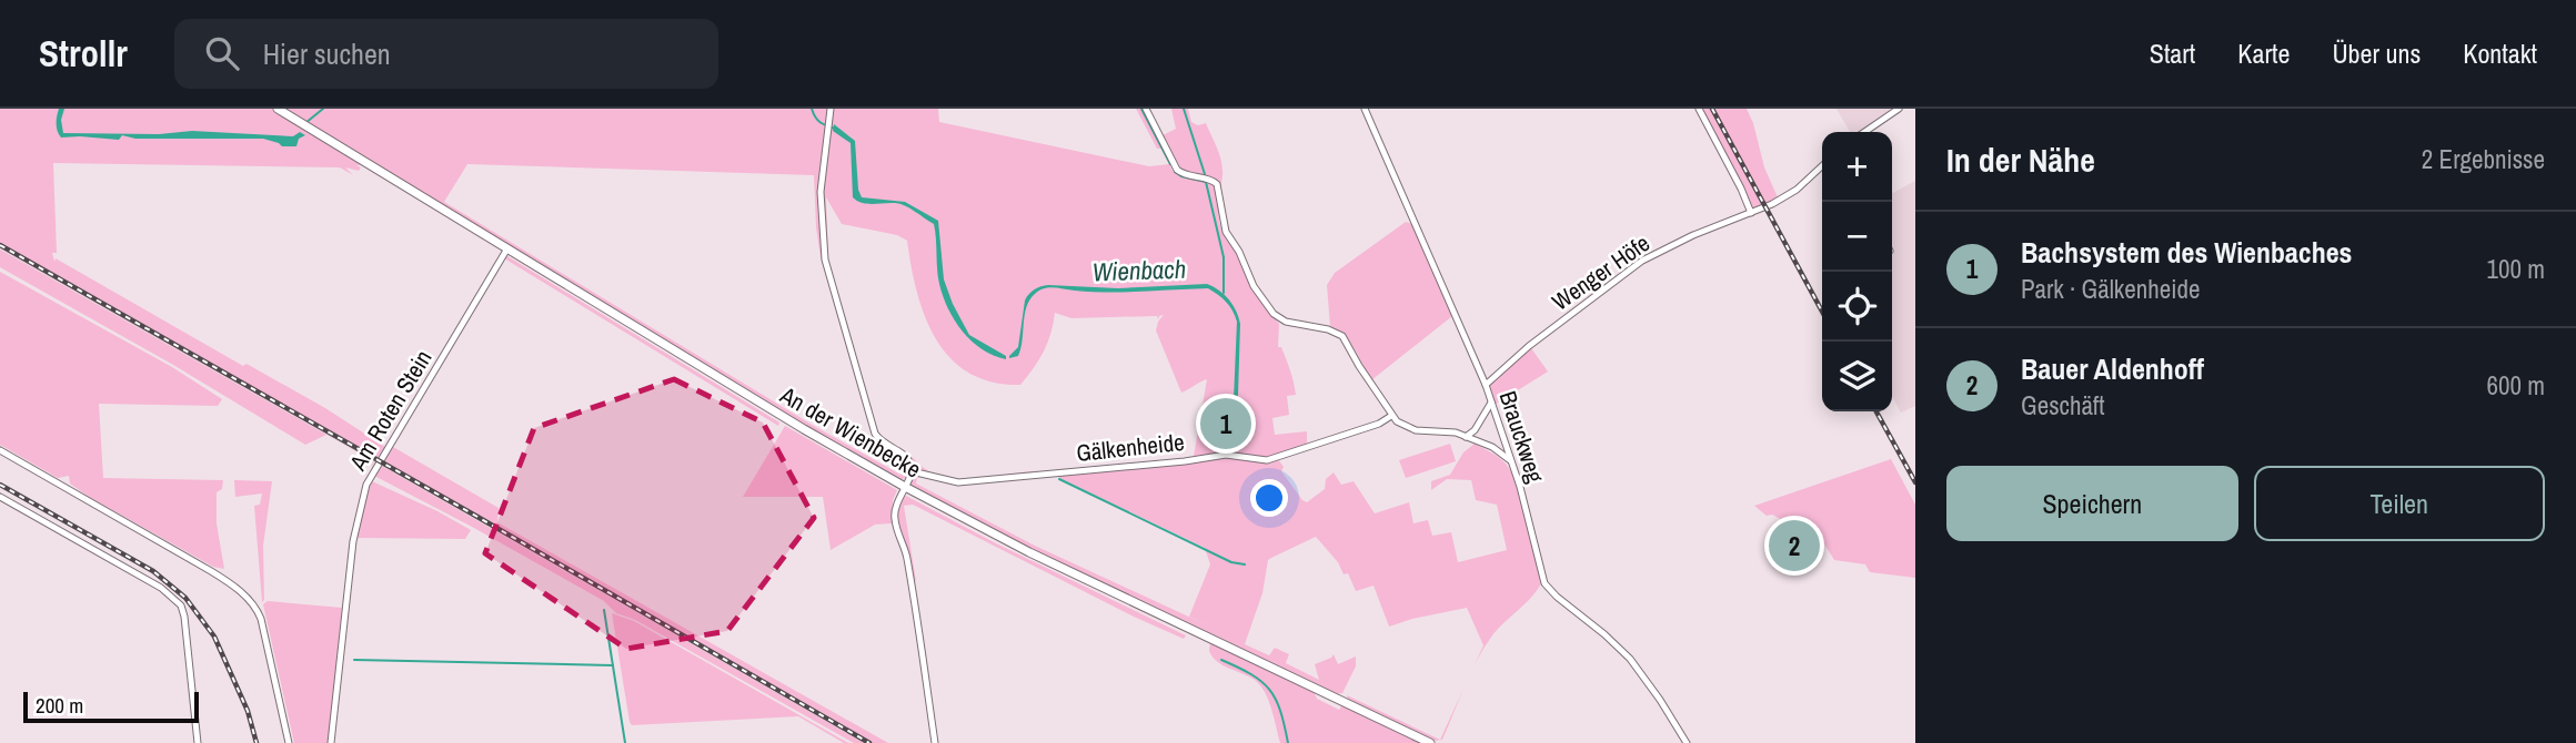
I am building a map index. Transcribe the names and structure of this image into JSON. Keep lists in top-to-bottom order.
{
  "streets": {
    "street": [
      "Wenger Höfe",
      "Am Roten Stein",
      "An der Wienbecke",
      "Brauckweg",
      "Gälkenheide"
    ]
  },
  "crossings": [
    ["Wenger Höfe", "Brauckweg"],
    ["Am Roten Stein", "An der Wienbecke"]
  ],
  "water": ["Wienbach"],
  "scale_bar": "200 m",
  "page": {
    "header": "Strollr",
    "search": "Hier suchen",
    "nav": [
      "Start",
      "Karte",
      "Über uns",
      "Kontakt"
    ],
    "heading": ["In der Nähe", "2 Ergebnisse"],
    "map_buttons": ["+", "−"],
    "list": [
      {
        "mark": "1",
        "name": "Bachsystem des Wienbaches",
        "note": "Park · Gälkenheide",
        "value": "100 m"
      },
      {
        "mark": "2",
        "name": "Bauer Aldenhoff",
        "note": "Geschäft",
        "value": "600 m"
      }
    ],
    "pins": ["1", "2"],
    "buttons": ["Speichern", "Teilen"],
    "scale": "200 m"
  }
}
